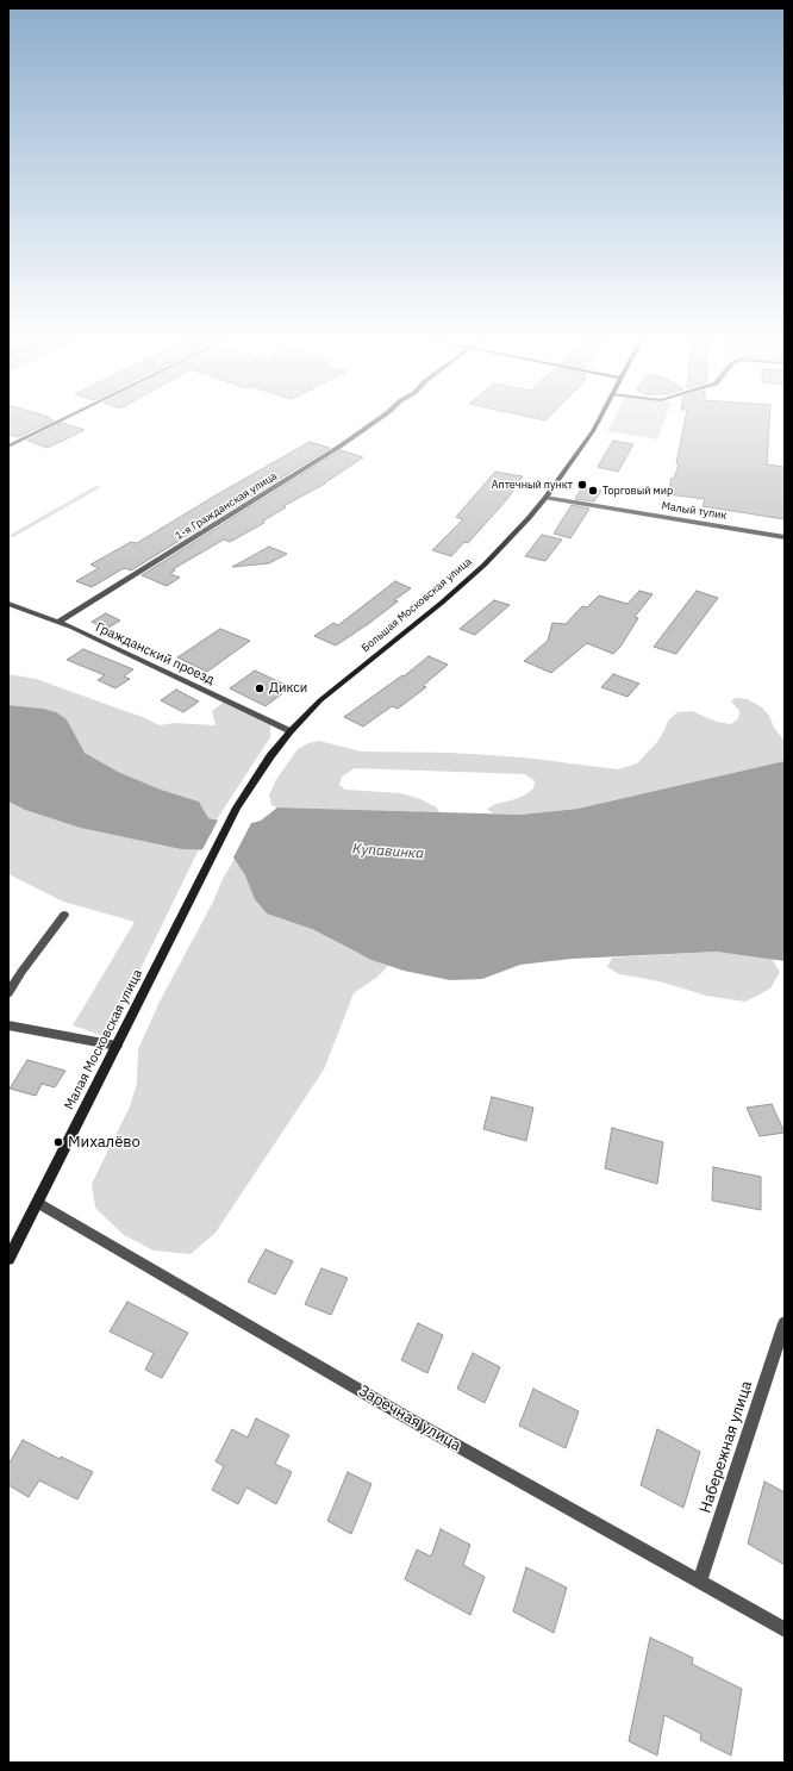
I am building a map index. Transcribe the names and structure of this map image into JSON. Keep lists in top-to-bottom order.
{
  "streets": {
    "main road": ["Большая Московская улица", "Малая Московская улица"],
    "street": [
      "1-я Гражданская улица",
      "Малый тупик",
      "Гражданский проезд",
      "Заречная улица",
      "Набережная улица"
    ]
  },
  "crossings": [
    ["1-я Гражданская улица", "Гражданский проезд"],
    ["Малый тупик", "Большая Московская улица"],
    ["Большая Московская улица", "Гражданский проезд"],
    ["Большая Московская улица", "Малая Московская улица"],
    ["Малая Московская улица", "Заречная улица"],
    ["Заречная улица", "Набережная улица"]
  ],
  "water": ["Купавинка"],
  "places": [
    "Аптечный пункт",
    "Торговый мир",
    "Дикси",
    "Михалёво"
  ]
}
